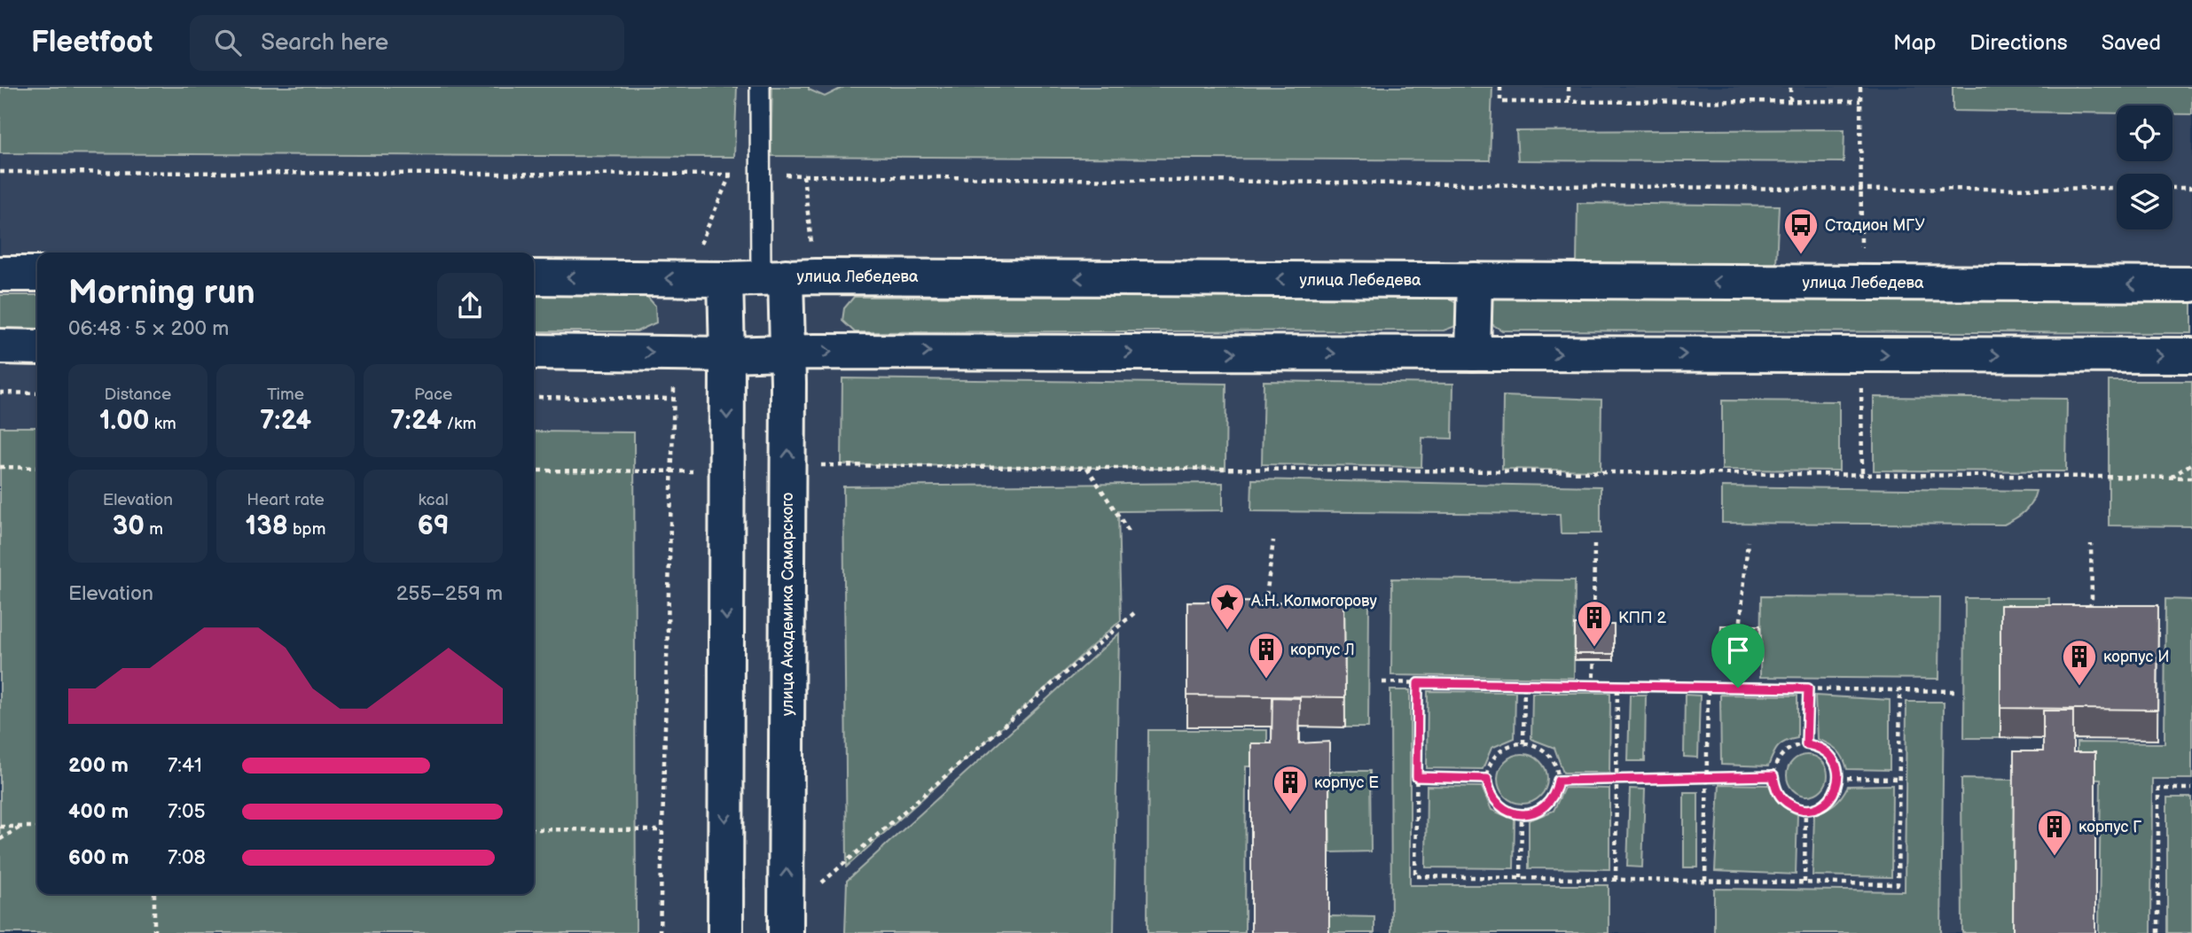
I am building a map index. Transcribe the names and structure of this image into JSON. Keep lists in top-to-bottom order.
{
  "streets": {
    "street": ["улица Лебедева", "улица Академика Самарского"]
  },
  "crossings": [
    ["улица Лебедева", "улица Академика Самарского"]
  ],
  "places": {
    "bus stop": ["Стадион МГУ"],
    "place": ["А.Н. Колмогорову"],
    "building": [
      "КПП 2",
      "корпус Л",
      "корпус И",
      "корпус Е",
      "корпус Г"
    ]
  },
  "page": {
    "header": "Fleetfoot",
    "search": "Search here",
    "nav": ["Map", "Directions", "Saved"],
    "heading": ["Morning run", "06:48 · 5 × 200 m"],
    "stats": [
      ["Distance", "1.00 km"],
      ["Time", "7:24"],
      ["Pace", "7:24 /km"],
      ["Elevation", "30 m"],
      ["Heart rate", "138 bpm"],
      ["kcal", "69"]
    ],
    "chart": ["Elevation", "255–259 m"],
    "list": [
      {
        "name": "200 m",
        "note": "7:41"
      },
      {
        "name": "400 m",
        "note": "7:05"
      },
      {
        "name": "600 m",
        "note": "7:08"
      }
    ]
  }
}
